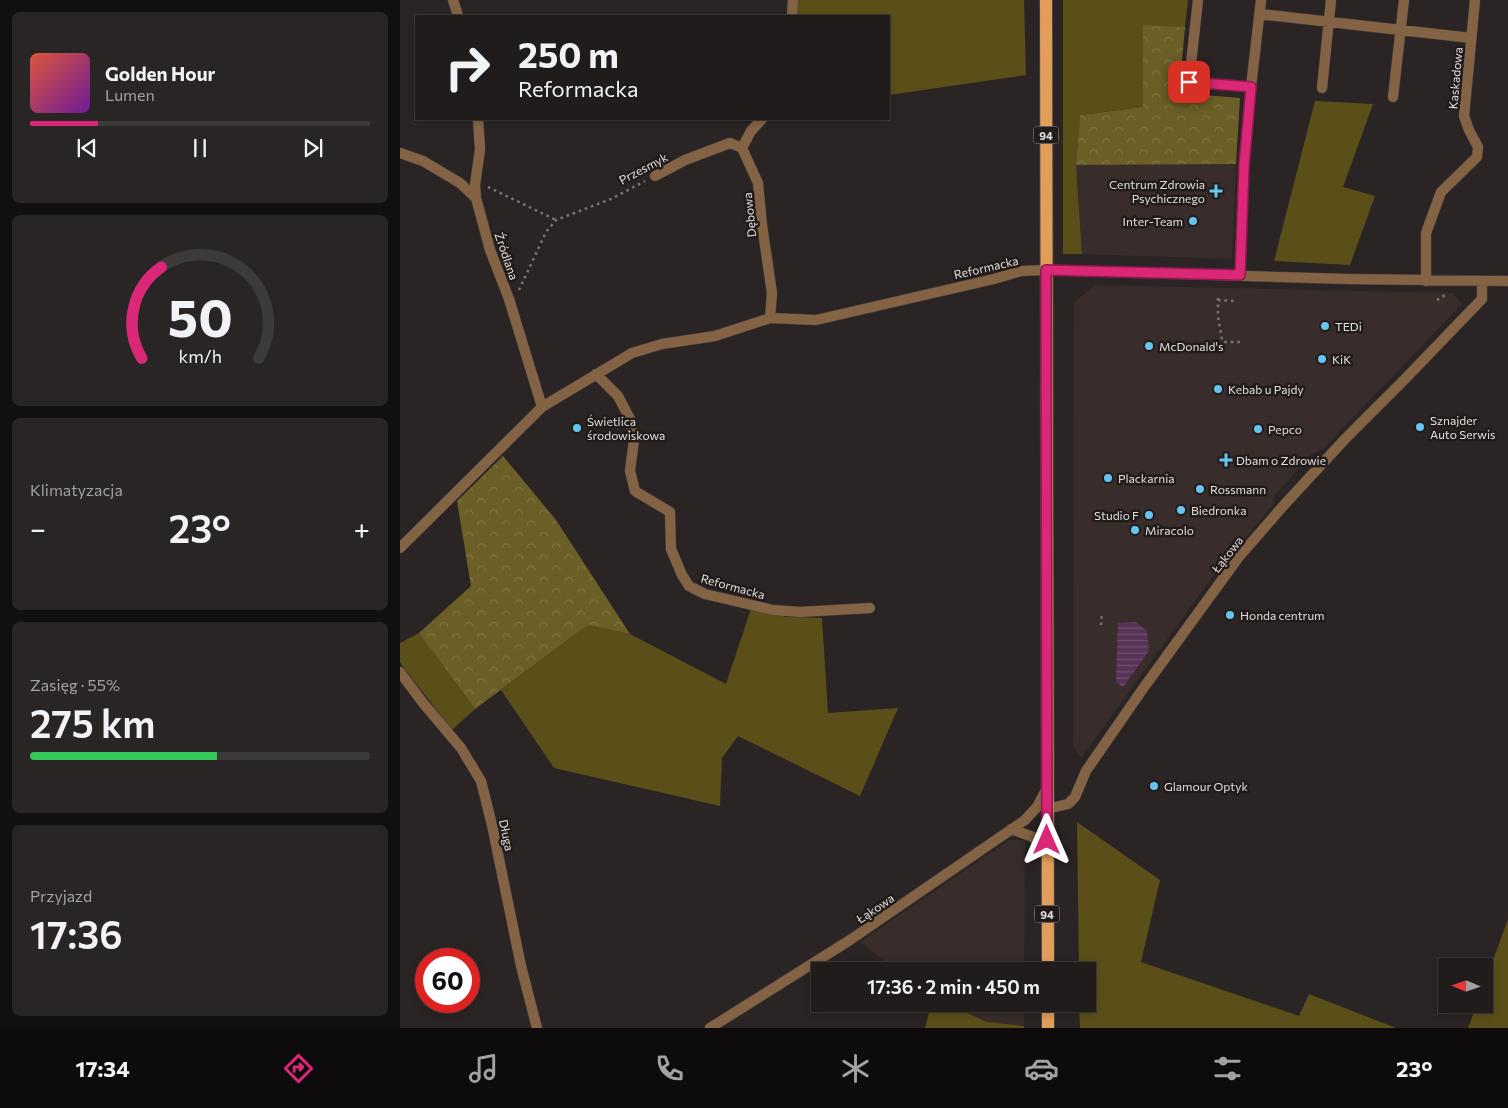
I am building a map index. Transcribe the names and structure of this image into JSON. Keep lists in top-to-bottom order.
{
  "streets": {
    "main road": ["94"],
    "street": [
      "Kaskadowa",
      "Przesmyk",
      "Dębowa",
      "Źródlana",
      "Reformacka",
      "Łąkowa",
      "Długa"
    ]
  },
  "crossings": [
    ["Kaskadowa", "Reformacka"],
    ["94", "Reformacka"],
    ["94", "Łąkowa"],
    ["Przesmyk", "Dębowa"],
    ["Dębowa", "Reformacka"],
    ["Źródlana", "Reformacka"],
    ["Reformacka", "Łąkowa"]
  ],
  "places": {
    "health": ["Centrum Zdrowia Psychicznego", "Dbam o Zdrowie"],
    "other": [
      "Inter-Team",
      "TEDi",
      "McDonald's",
      "KiK",
      "Kebab u Pajdy",
      "Sznajder Auto Serwis",
      "Świetlica środowiskowa",
      "Pepco",
      "Plackarnia",
      "Rossmann",
      "Biedronka",
      "Studio F",
      "Miracolo",
      "Honda centrum",
      "Glamour Optyk"
    ]
  },
  "north": "left",
  "page": {
    "turn": ["250 m", "Reformacka"],
    "song": ["Golden Hour", "Lumen"],
    "tile": [
      "Klimatyzacja",
      ["Zasięg · 55%", "275 km"],
      ["Przyjazd", "17:36"]
    ],
    "heat": ["−", "23°", "+"],
    "limit": "60",
    "trip": "17:36 · 2 min · 450 m",
    "tabs": ["17:34", "23°"],
    "gauge": ["50", "km/h"]
  }
}
